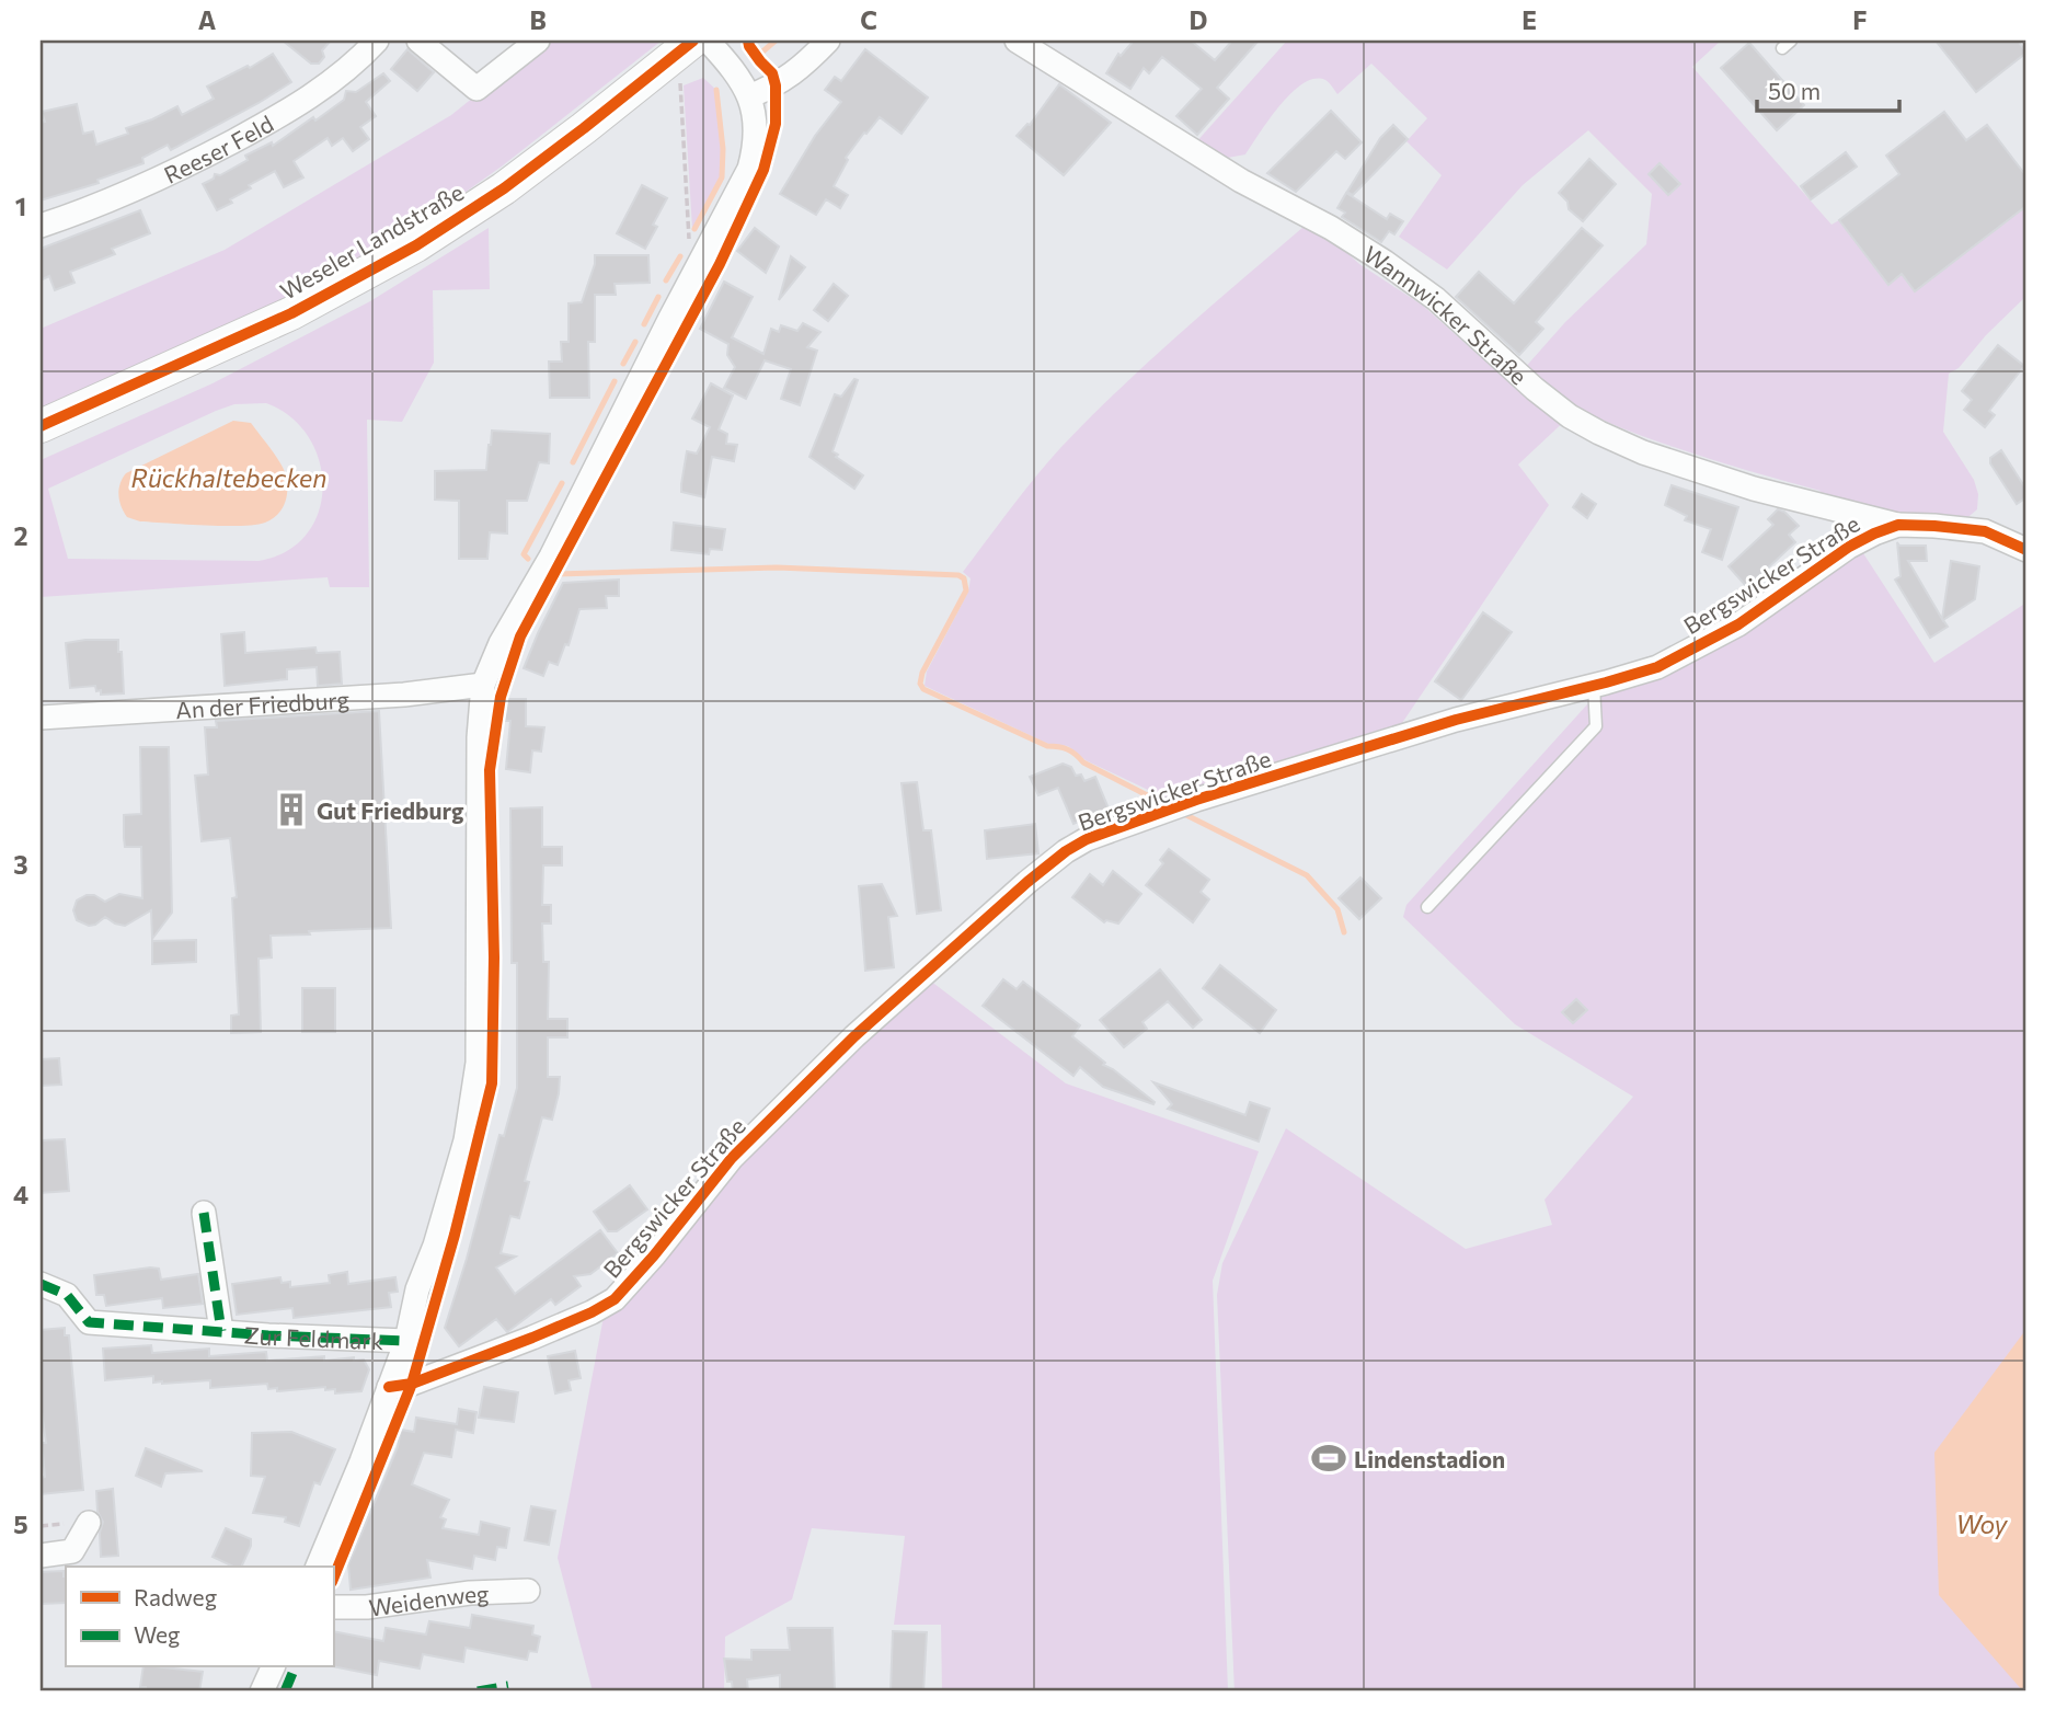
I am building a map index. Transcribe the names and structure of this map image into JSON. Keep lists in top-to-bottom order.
{
  "streets": {
    "main road": ["Weseler Landstraße"],
    "street": [
      "Reeser Feld",
      "Wannwicker Straße",
      "Bergswicker Straße",
      "An der Friedburg",
      "Zur Feldmark",
      "Weidenweg"
    ]
  },
  "crossings": [
    ["Wannwicker Straße", "Bergswicker Straße"]
  ],
  "water": ["Rückhaltebecken", "Woy"],
  "places": {
    "building": ["Gut Friedburg"],
    "sports": ["Lindenstadion"]
  },
  "legend": ["Radweg", "Weg"],
  "scale_bar": "50 m",
  "grid": {
    "columns": [
      "A",
      "B",
      "C",
      "D",
      "E",
      "F"
    ],
    "rows": [
      "1",
      "2",
      "3",
      "4",
      "5"
    ]
  }
}
